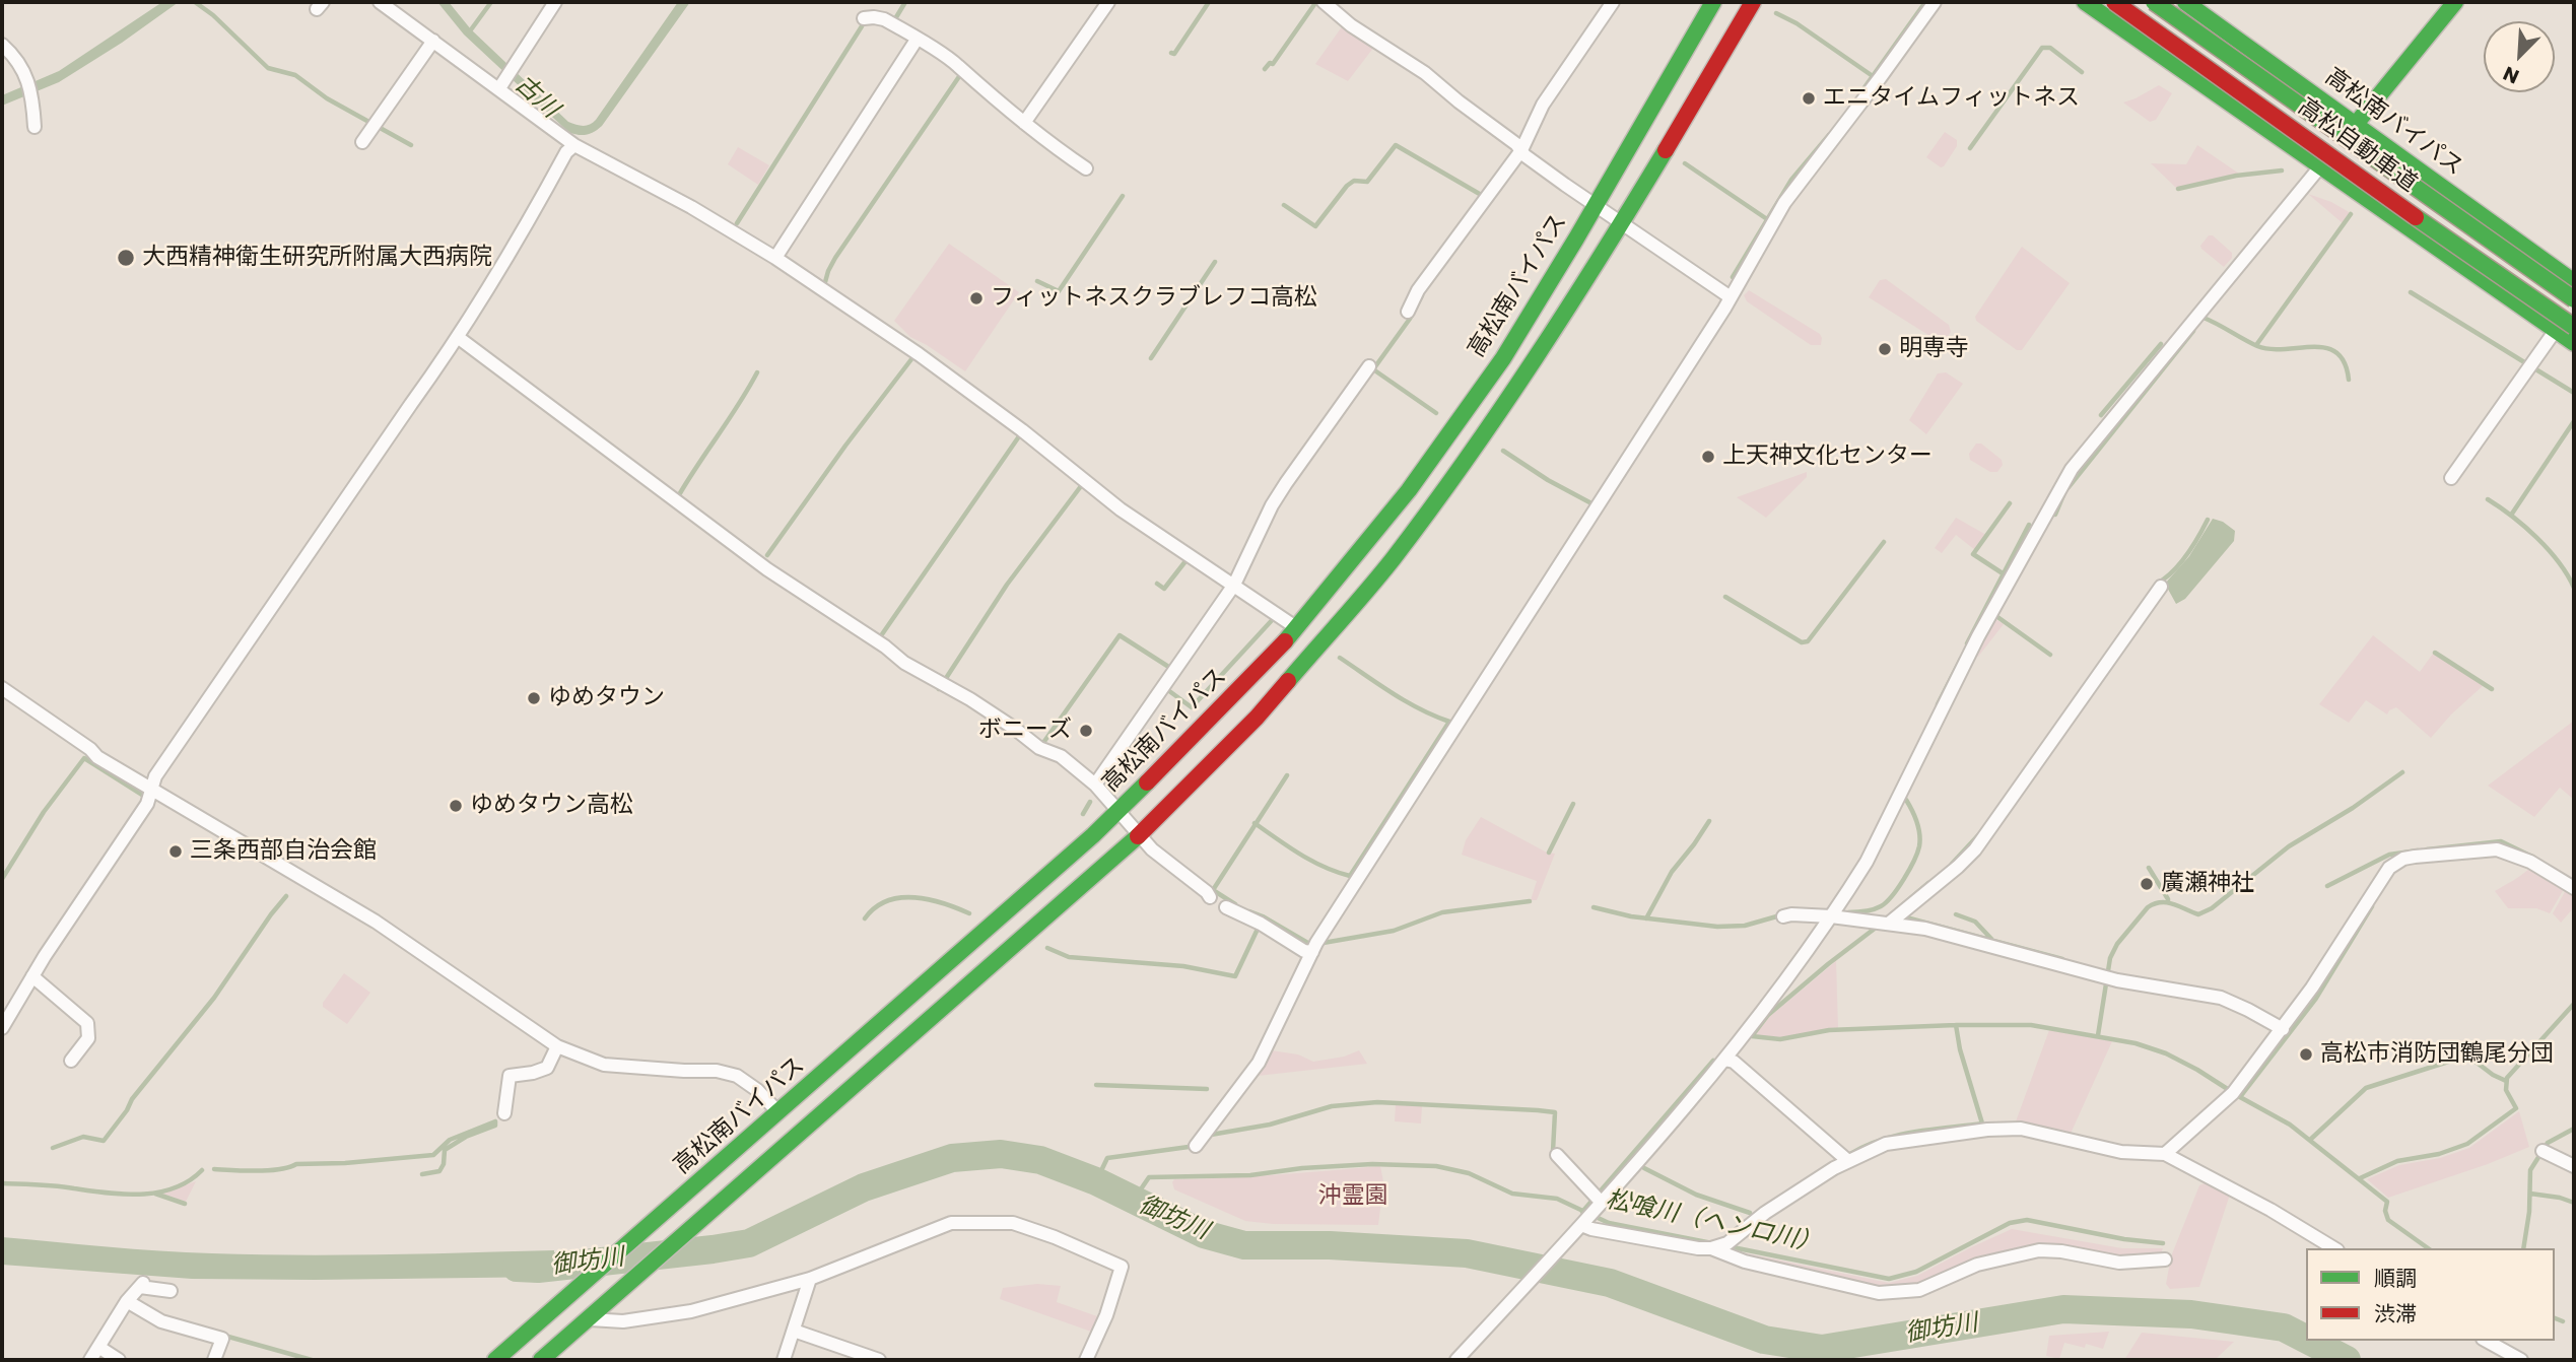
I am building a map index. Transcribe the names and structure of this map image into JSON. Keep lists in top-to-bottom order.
{
  "streets": {
    "main road": ["高松南バイパス", "高松自動車道"]
  },
  "water": ["古川", "御坊川", "松喰川（ヘンロ川）"],
  "parks": ["沖霊園"],
  "places": [
    "エニタイムフィットネス",
    "大西精神衛生研究所附属大西病院",
    "フィットネスクラブレフコ高松",
    "明専寺",
    "上天神文化センター",
    "ゆめタウン",
    "ボニーズ",
    "ゆめタウン高松",
    "三条西部自治会館",
    "廣瀬神社",
    "高松市消防団鶴尾分団"
  ],
  "legend": ["順調", "渋滞"],
  "north": "bottom left"
}
